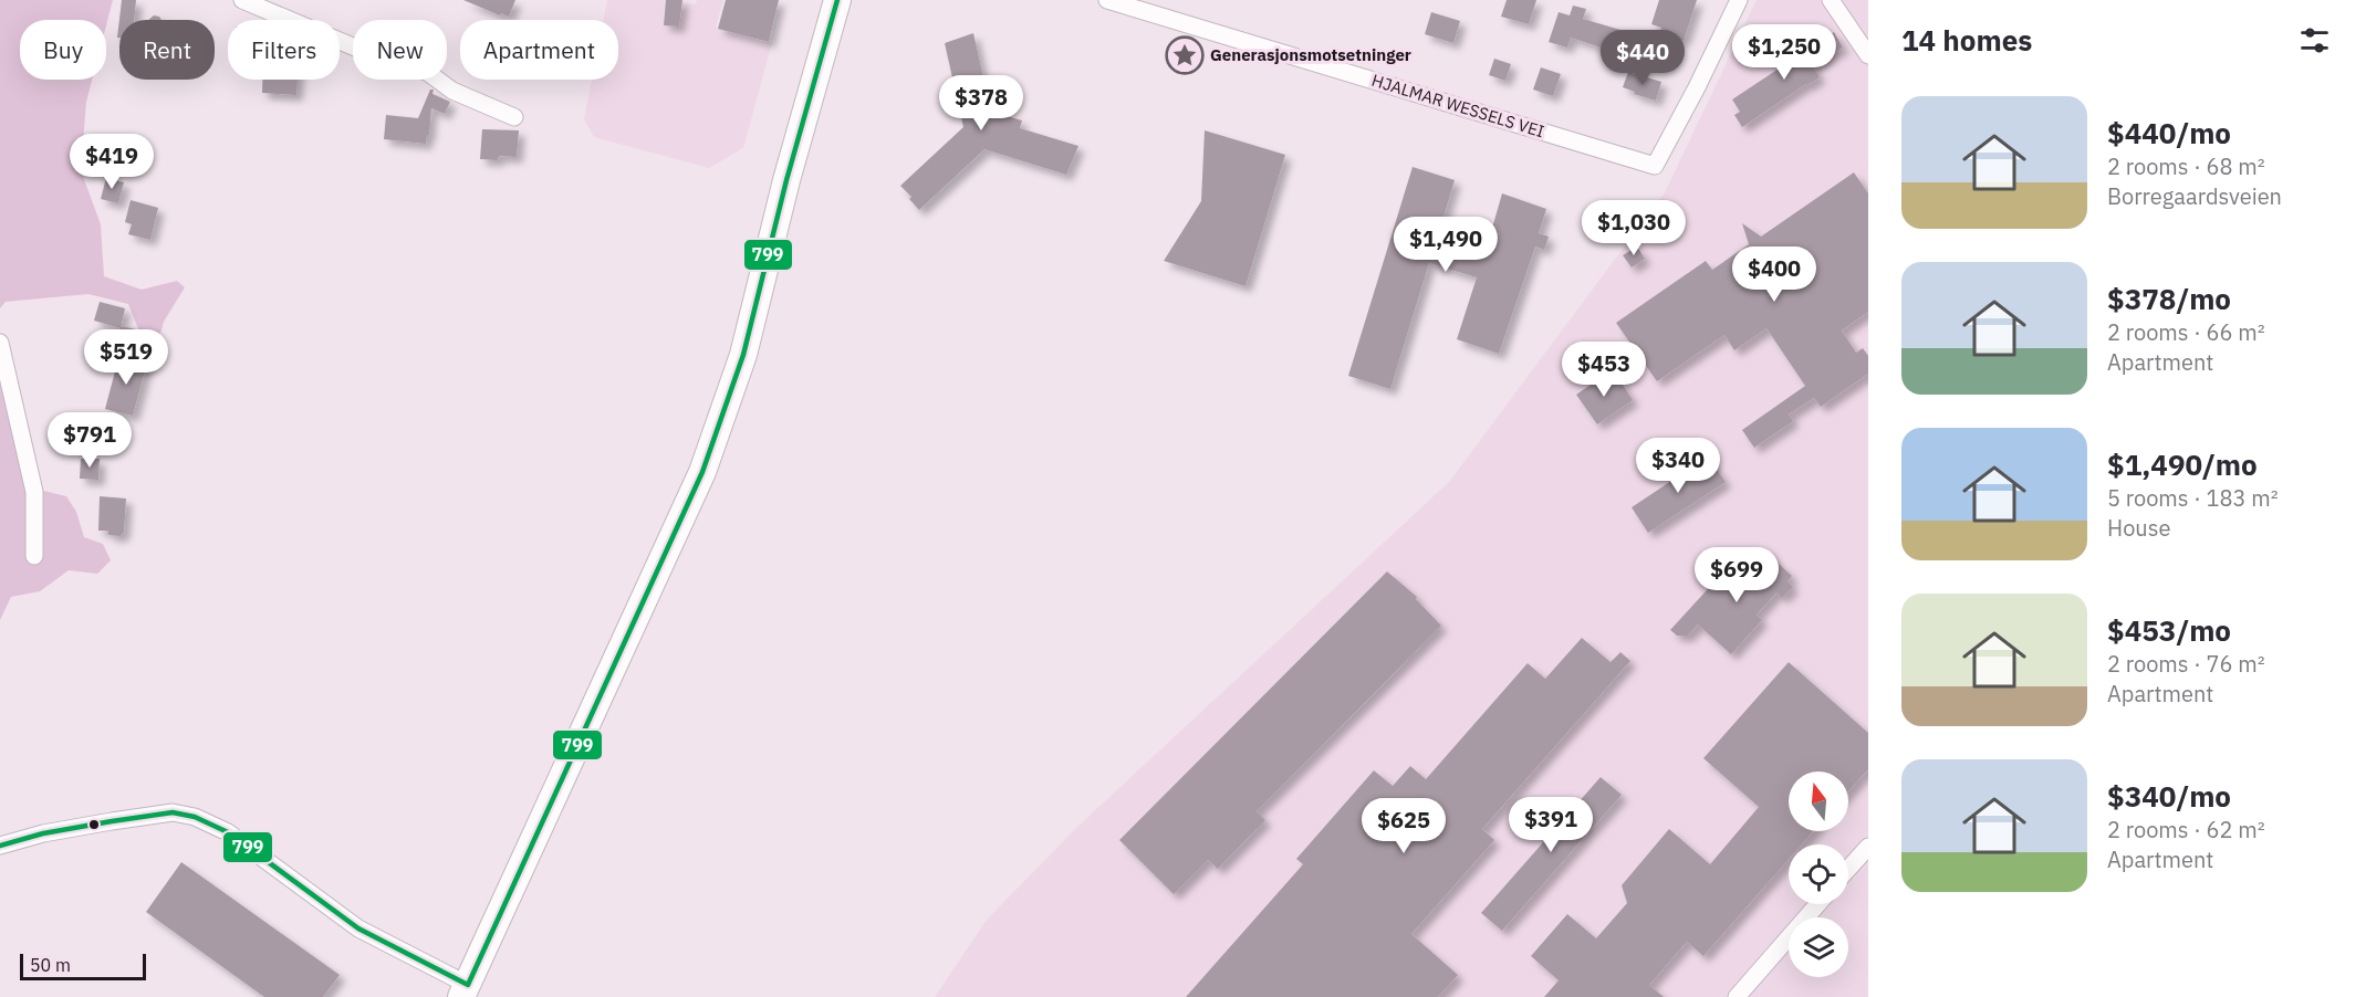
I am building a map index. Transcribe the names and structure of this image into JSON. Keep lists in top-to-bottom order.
{
  "streets": {
    "street": ["HJALMAR WESSELS VEI"]
  },
  "places": {
    "place": ["Generasjonsmotsetninger"]
  },
  "lines": ["transit line 799"],
  "scale_bar": "50 m",
  "north": "top",
  "page": {
    "heading": "14 homes",
    "chip": [
      "Buy",
      "Rent",
      "Filters",
      "New",
      "Apartment"
    ],
    "price": [
      "$1,250",
      "$440",
      "$378",
      "$419",
      "$1,030",
      "$1,490",
      "$400",
      "$519",
      "$453",
      "$791",
      "$340",
      "$699",
      "$391",
      "$625"
    ],
    "list": [
      {
        "name": "$440/mo",
        "note": "2 rooms · 68 m² · Borregaardsveien"
      },
      {
        "name": "$378/mo",
        "note": "2 rooms · 66 m² · Apartment"
      },
      {
        "name": "$1,490/mo",
        "note": "5 rooms · 183 m² · House"
      },
      {
        "name": "$453/mo",
        "note": "2 rooms · 76 m² · Apartment"
      },
      {
        "name": "$340/mo",
        "note": "2 rooms · 62 m² · Apartment"
      }
    ],
    "scale": "50 m"
  }
}
